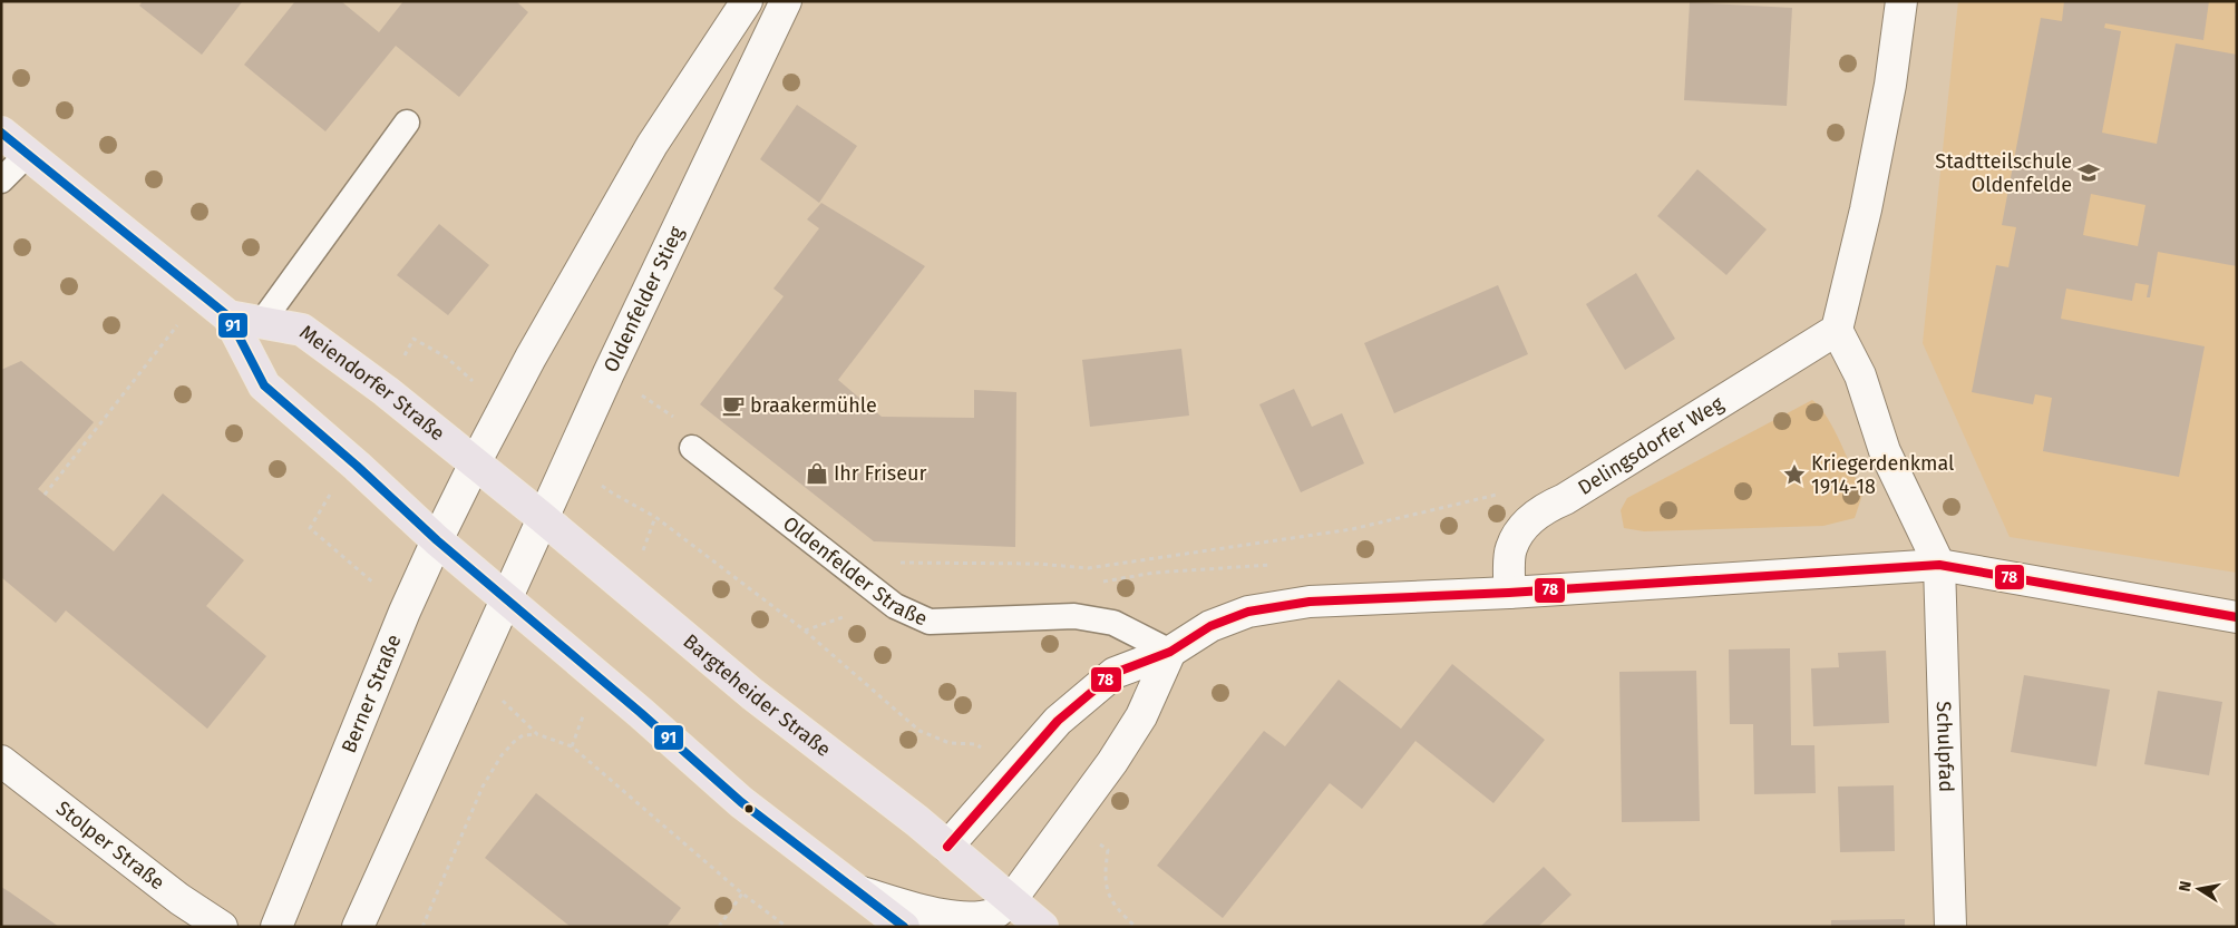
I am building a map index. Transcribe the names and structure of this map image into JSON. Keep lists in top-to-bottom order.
{
  "streets": {
    "main road": ["Meiendorfer Straße", "Bargteheider Straße"],
    "street": [
      "Oldenfelder Stieg",
      "Delingsdorfer Weg",
      "Berner Straße",
      "Schulpfad",
      "Stolper Straße"
    ],
    "lane": ["Oldenfelder Straße"]
  },
  "crossings": [
    ["Oldenfelder Stieg", "Bargteheider Straße"],
    ["Meiendorfer Straße", "Berner Straße"],
    ["Meiendorfer Straße", "Bargteheider Straße"],
    ["Berner Straße", "Bargteheider Straße"]
  ],
  "places": {
    "school or university": ["Stadtteilschule Oldenfelde"],
    "cafe": ["braakermühle"],
    "shop": ["Ihr Friseur"],
    "place": ["Kriegerdenkmal 1914-18"]
  },
  "lines": ["transit line 91", "transit line 78"],
  "north": "left"
}
